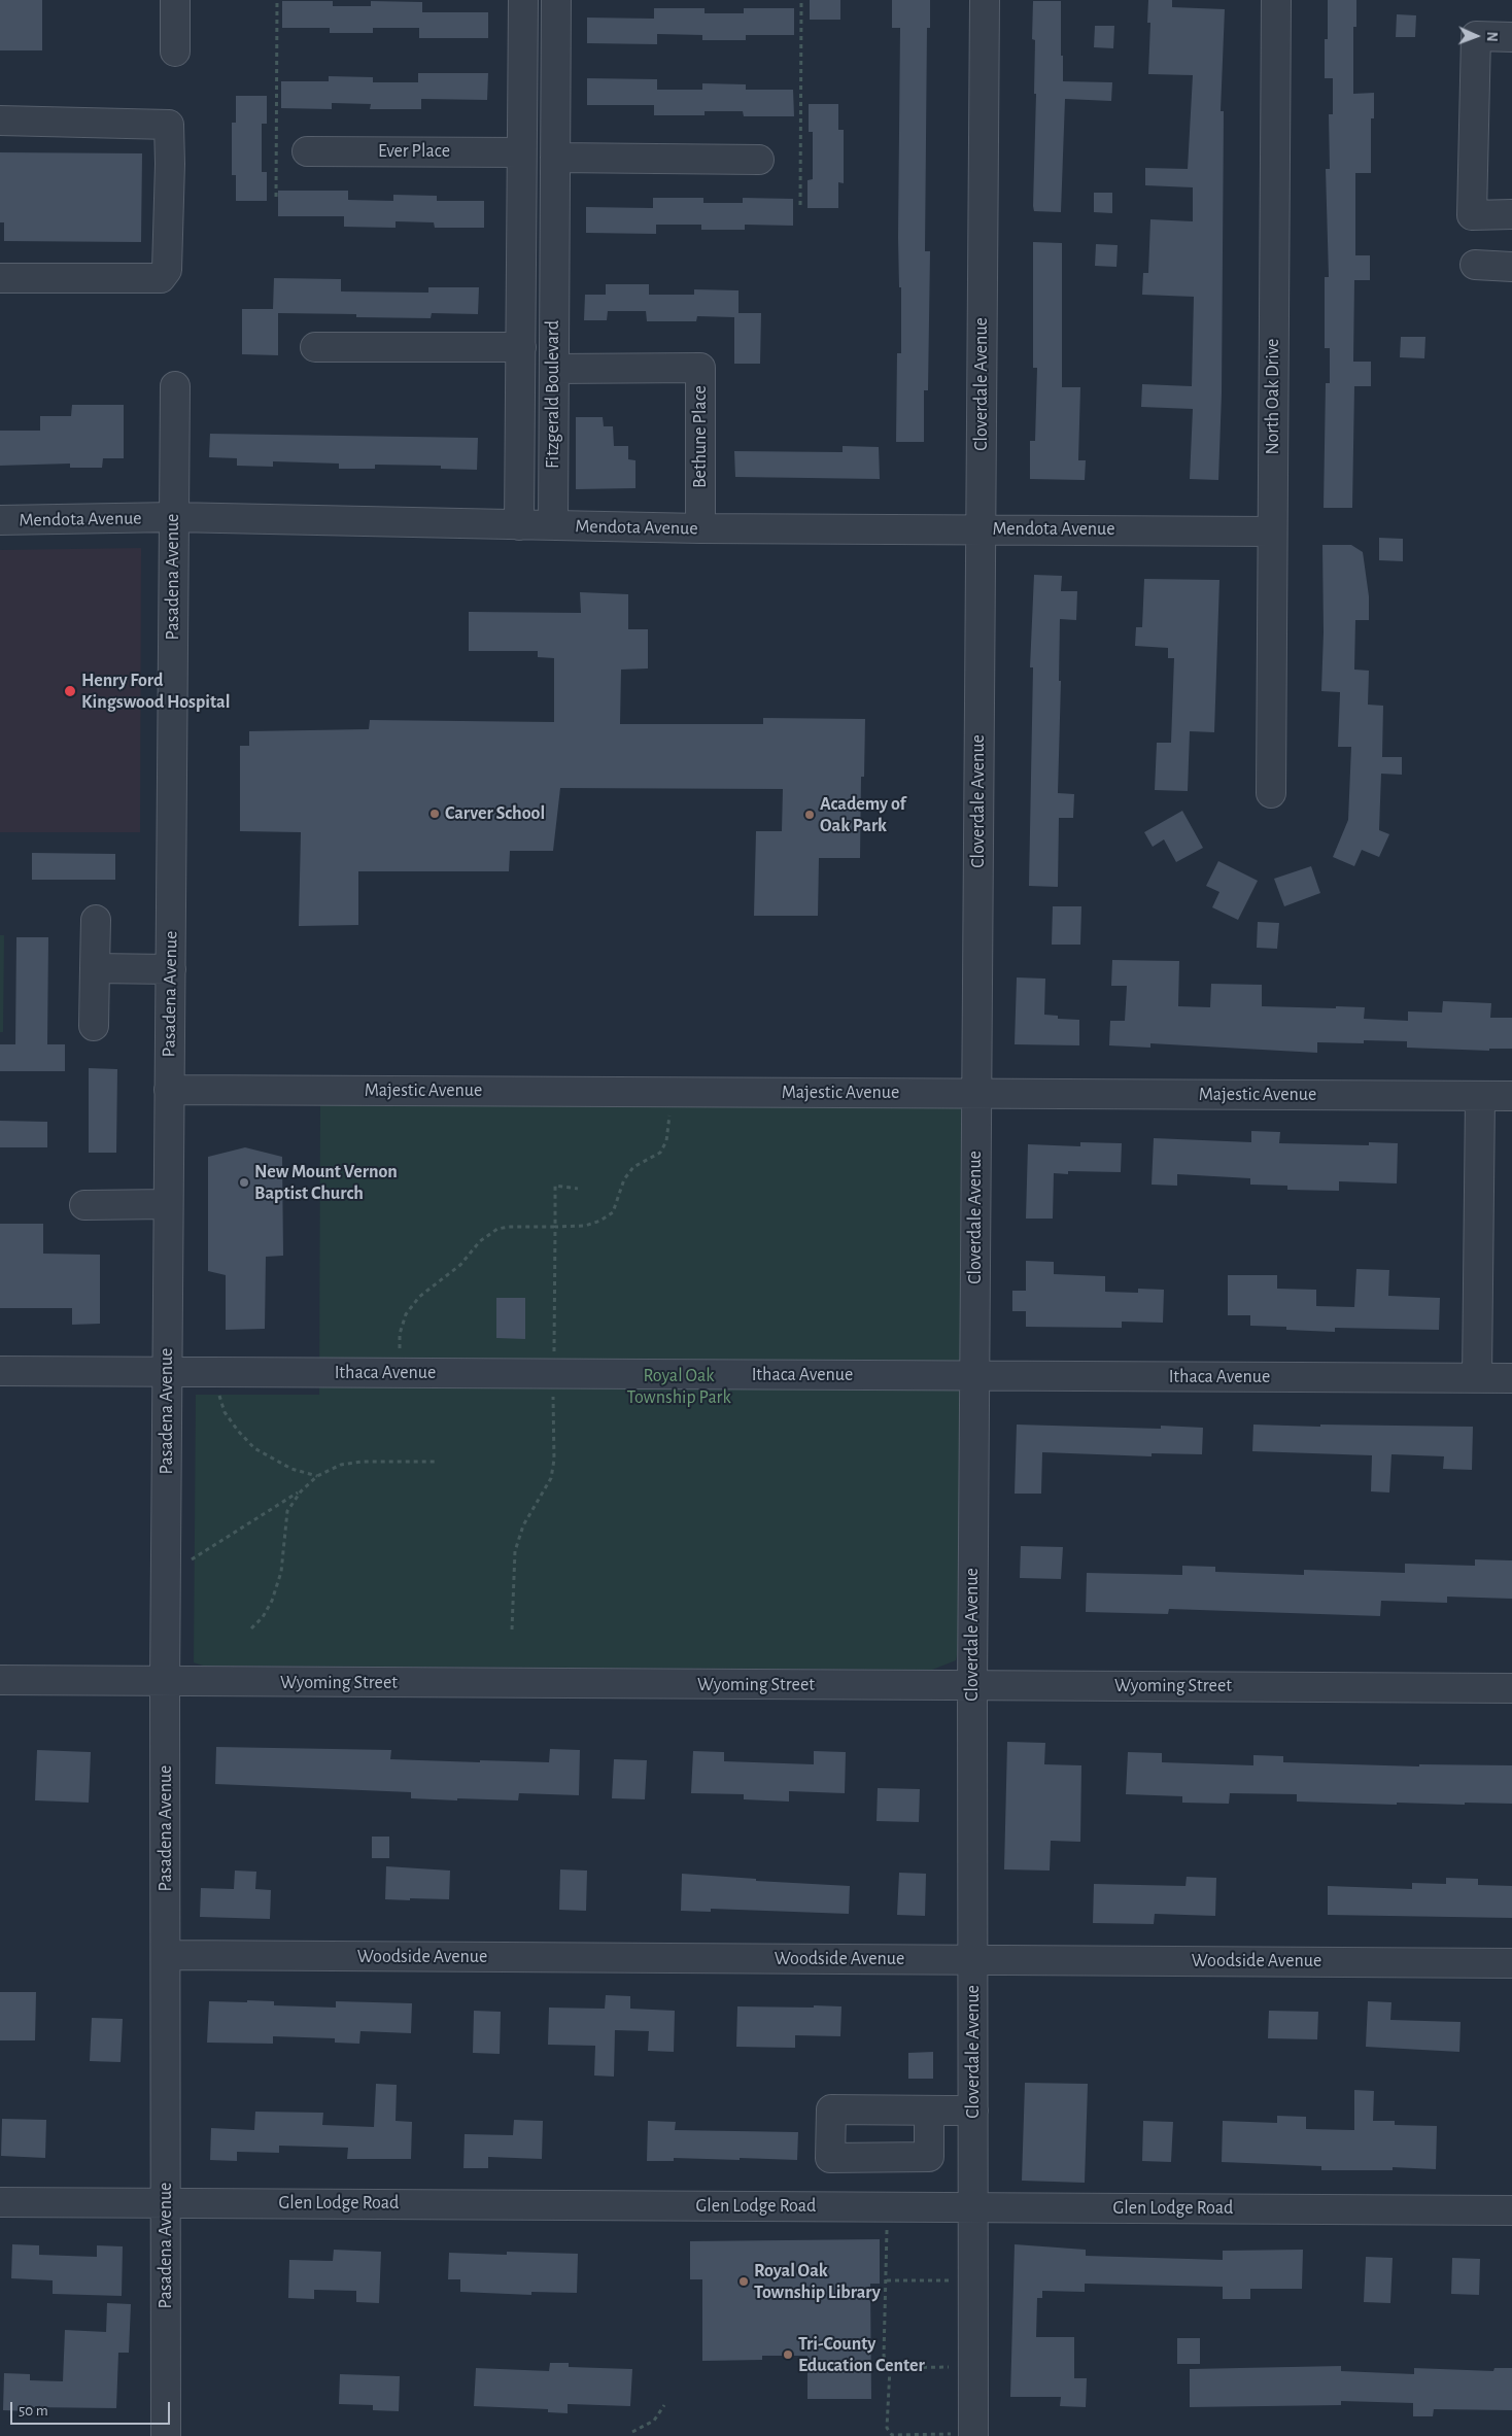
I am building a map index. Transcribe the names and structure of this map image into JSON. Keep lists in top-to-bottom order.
{
  "streets": {
    "street": [
      "Ever Place",
      "Cloverdale Avenue",
      "Fitzgerald Boulevard",
      "North Oak Drive",
      "Bethune Place",
      "Mendota Avenue",
      "Pasadena Avenue",
      "Majestic Avenue",
      "Ithaca Avenue",
      "Wyoming Street",
      "Woodside Avenue",
      "Glen Lodge Road"
    ]
  },
  "crossings": [
    ["Ever Place", "Fitzgerald Boulevard"],
    ["Cloverdale Avenue", "Mendota Avenue"],
    ["Cloverdale Avenue", "Majestic Avenue"],
    ["Cloverdale Avenue", "Ithaca Avenue"],
    ["Cloverdale Avenue", "Wyoming Street"],
    ["Cloverdale Avenue", "Woodside Avenue"],
    ["Cloverdale Avenue", "Glen Lodge Road"],
    ["Fitzgerald Boulevard", "Bethune Place"],
    ["Fitzgerald Boulevard", "Mendota Avenue"],
    ["North Oak Drive", "Mendota Avenue"],
    ["Bethune Place", "Mendota Avenue"],
    ["Mendota Avenue", "Pasadena Avenue"],
    ["Pasadena Avenue", "Majestic Avenue"],
    ["Pasadena Avenue", "Ithaca Avenue"],
    ["Pasadena Avenue", "Wyoming Street"],
    ["Pasadena Avenue", "Woodside Avenue"],
    ["Pasadena Avenue", "Glen Lodge Road"]
  ],
  "parks": ["Royal Oak Township Park"],
  "places": [
    "Henry Ford Kingswood Hospital",
    "Carver School",
    "Academy of Oak Park",
    "New Mount Vernon Baptist Church",
    "Royal Oak Township Library",
    "Tri-County Education Center"
  ],
  "scale_bar": "50 m",
  "north": "right"
}
